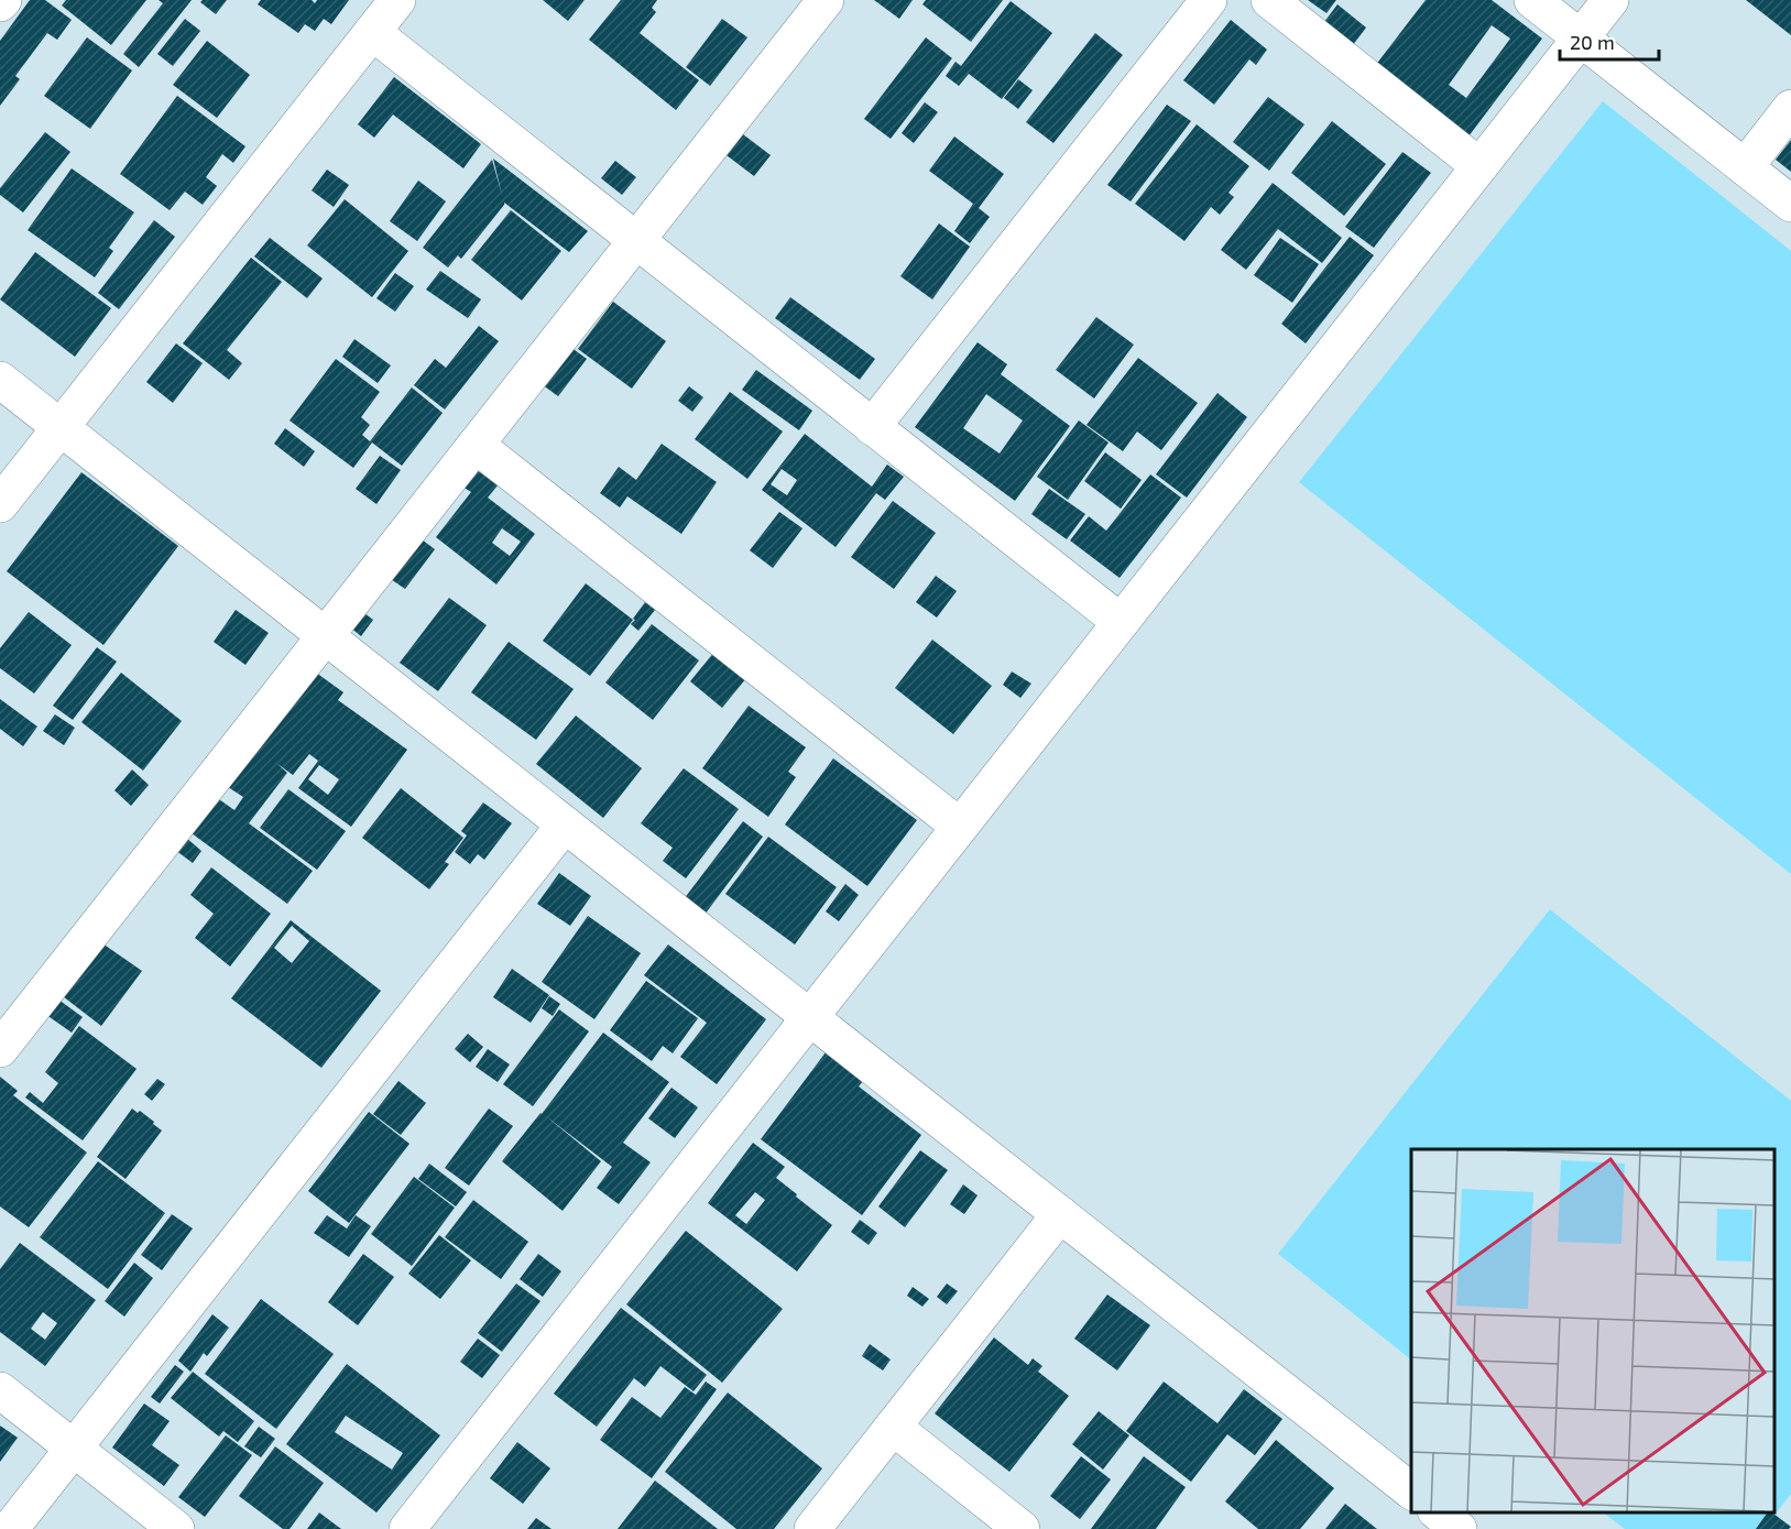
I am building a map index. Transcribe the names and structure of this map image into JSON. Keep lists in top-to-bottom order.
{
  "scale_bar": "20 m"
}
